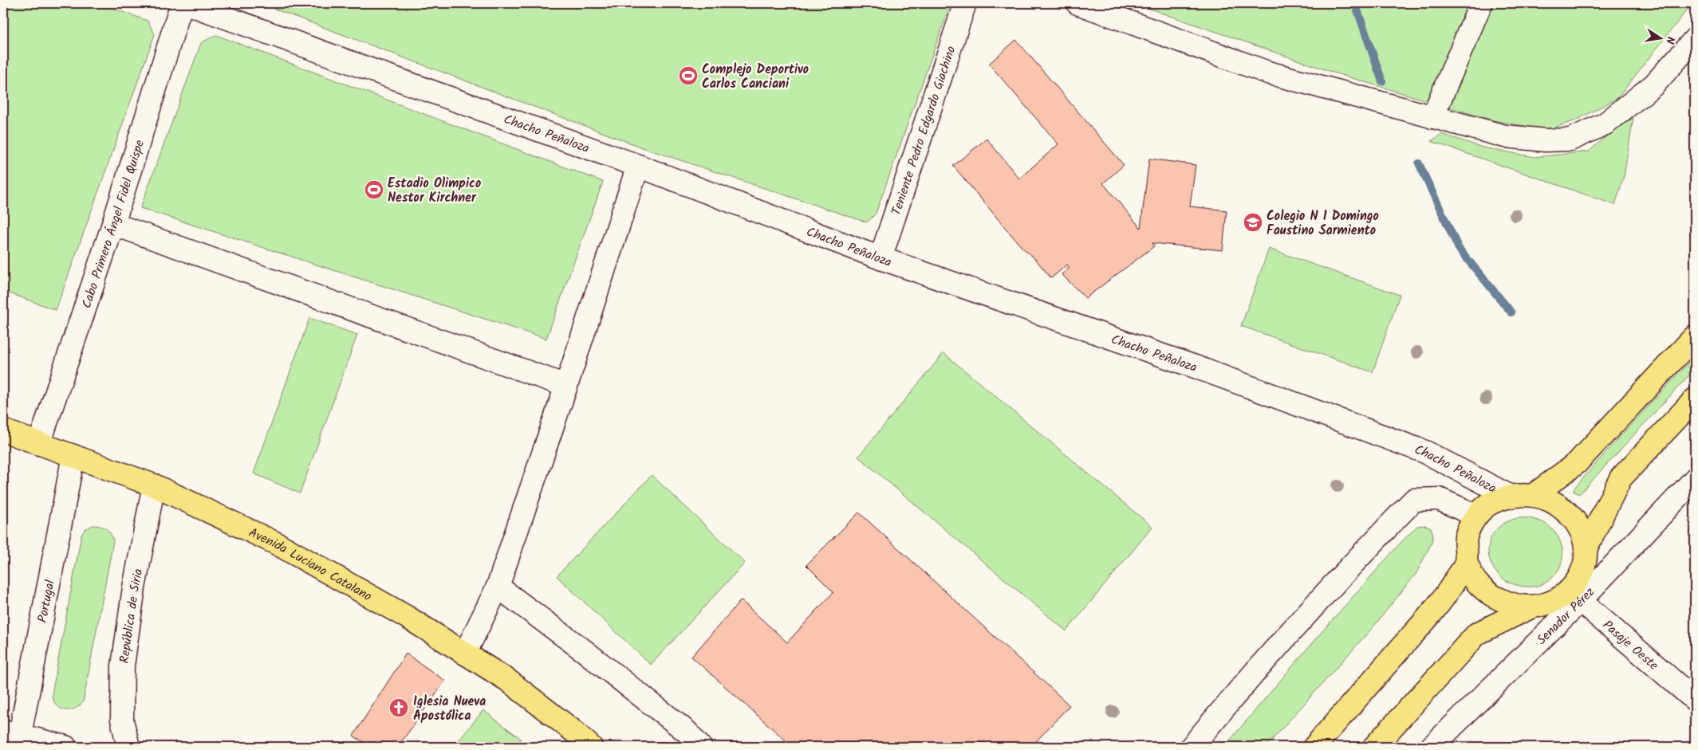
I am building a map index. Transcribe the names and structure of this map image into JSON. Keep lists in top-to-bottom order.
{
  "streets": {
    "main road": ["Avenida Luciano Catalano"],
    "street": [
      "Teniente Pedro Edgardo Giachino",
      "Chacho Peñaloza",
      "Cabo Primero Ángel Fidel Quispe",
      "Portugal",
      "Senador Pérez",
      "República de Siria",
      "Pasaje Oeste"
    ]
  },
  "crossings": [
    ["Teniente Pedro Edgardo Giachino", "Chacho Peñaloza"],
    ["Chacho Peñaloza", "Senador Pérez"],
    ["Chacho Peñaloza", "Pasaje Oeste"],
    ["Cabo Primero Ángel Fidel Quispe", "Avenida Luciano Catalano"],
    ["Avenida Luciano Catalano", "Portugal"],
    ["Avenida Luciano Catalano", "República de Siria"],
    ["Senador Pérez", "Pasaje Oeste"]
  ],
  "places": {
    "sports": ["Complejo Deportivo Carlos Canciani", "Estadio Olimpico Nestor Kirchner"],
    "school or university": ["Colegio N 1 Domingo Faustino Sarmiento"],
    "church": ["Iglesia Nueva Apostólica"]
  },
  "north": "right"
}
